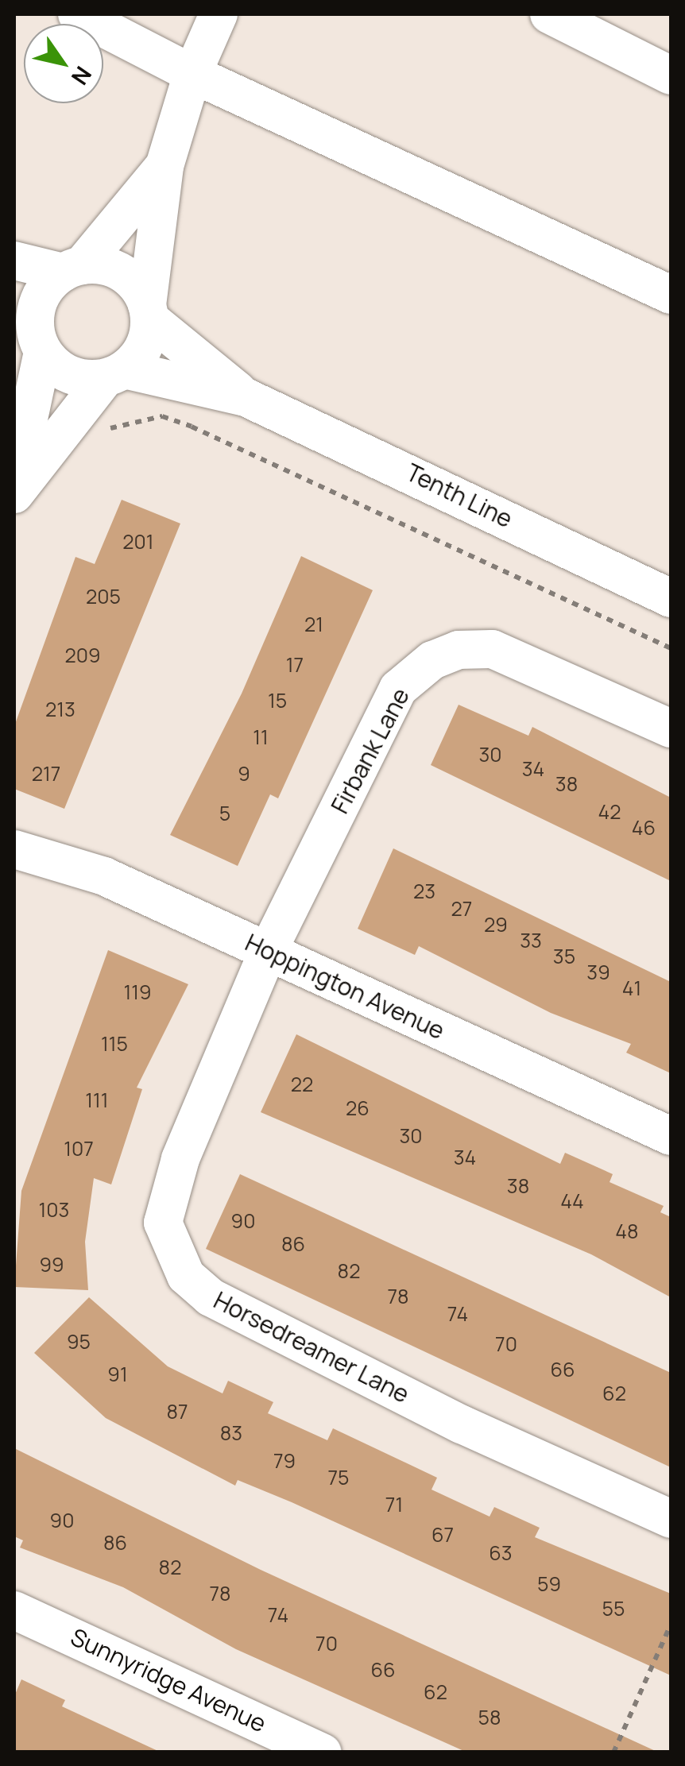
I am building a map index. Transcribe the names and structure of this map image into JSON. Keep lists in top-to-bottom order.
{
  "streets": {
    "street": [
      "Tenth Line",
      "Firbank Lane",
      "Hoppington Avenue",
      "Horsedreamer Lane",
      "Sunnyridge Avenue"
    ]
  },
  "crossings": [
    ["Firbank Lane", "Hoppington Avenue"],
    ["Firbank Lane", "Horsedreamer Lane"],
    ["Hoppington Avenue", "Horsedreamer Lane"]
  ],
  "house_numbers": [
    "201",
    "205",
    "21",
    "209",
    "17",
    "15",
    "213",
    "11",
    "30",
    "34",
    "217",
    "9",
    "38",
    "42",
    "5",
    "46",
    "23",
    "27",
    "29",
    "33",
    "35",
    "39",
    "41",
    "119",
    "115",
    "22",
    "111",
    "26",
    "30",
    "107",
    "34",
    "38",
    "44",
    "103",
    "90",
    "48",
    "86",
    "99",
    "82",
    "78",
    "74",
    "95",
    "70",
    "66",
    "91",
    "62",
    "87",
    "83",
    "79",
    "75",
    "71",
    "90",
    "67",
    "86",
    "63",
    "82",
    "59",
    "78",
    "55",
    "74",
    "70",
    "66",
    "62",
    "58"
  ],
  "north": "bottom right"
}
